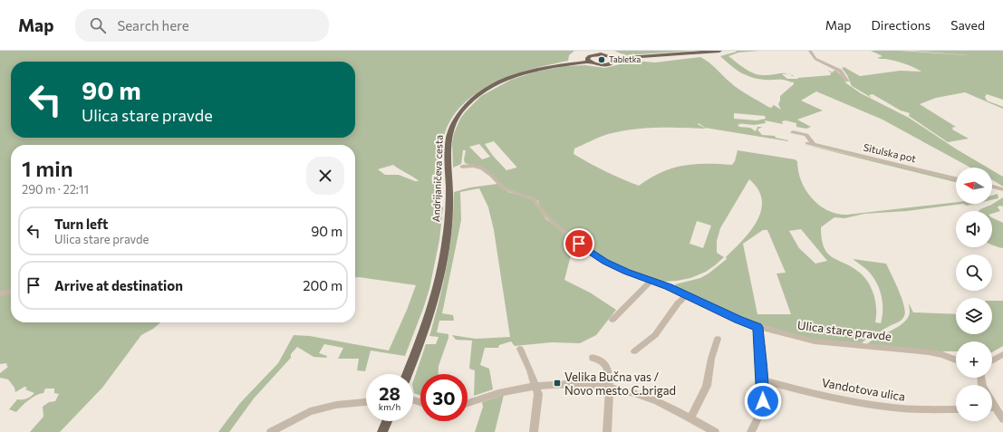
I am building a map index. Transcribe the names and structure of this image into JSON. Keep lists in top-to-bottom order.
{
  "streets": {
    "main road": ["Andrijaničeva cesta"],
    "street": ["Situlska pot", "Ulica stare pravde", "Vandotova ulica"]
  },
  "places": {
    "other": ["Tabletka"],
    "transit": ["Velika Bučna vas / Novo mesto C.brigad"]
  },
  "north": "left",
  "page": {
    "header": "Map",
    "search": "Search here",
    "nav": ["Map", "Directions", "Saved"],
    "turn": ["90 m", "Ulica stare pravde"],
    "heading": ["1 min", "290 m · 22:11"],
    "map_buttons": ["+", "−"],
    "list": [
      {
        "name": "Turn left",
        "note": "Ulica stare pravde",
        "value": "90 m"
      },
      {
        "name": "Arrive at destination",
        "value": "200 m"
      }
    ],
    "speed": "28 km/h",
    "limit": "30"
  }
}
